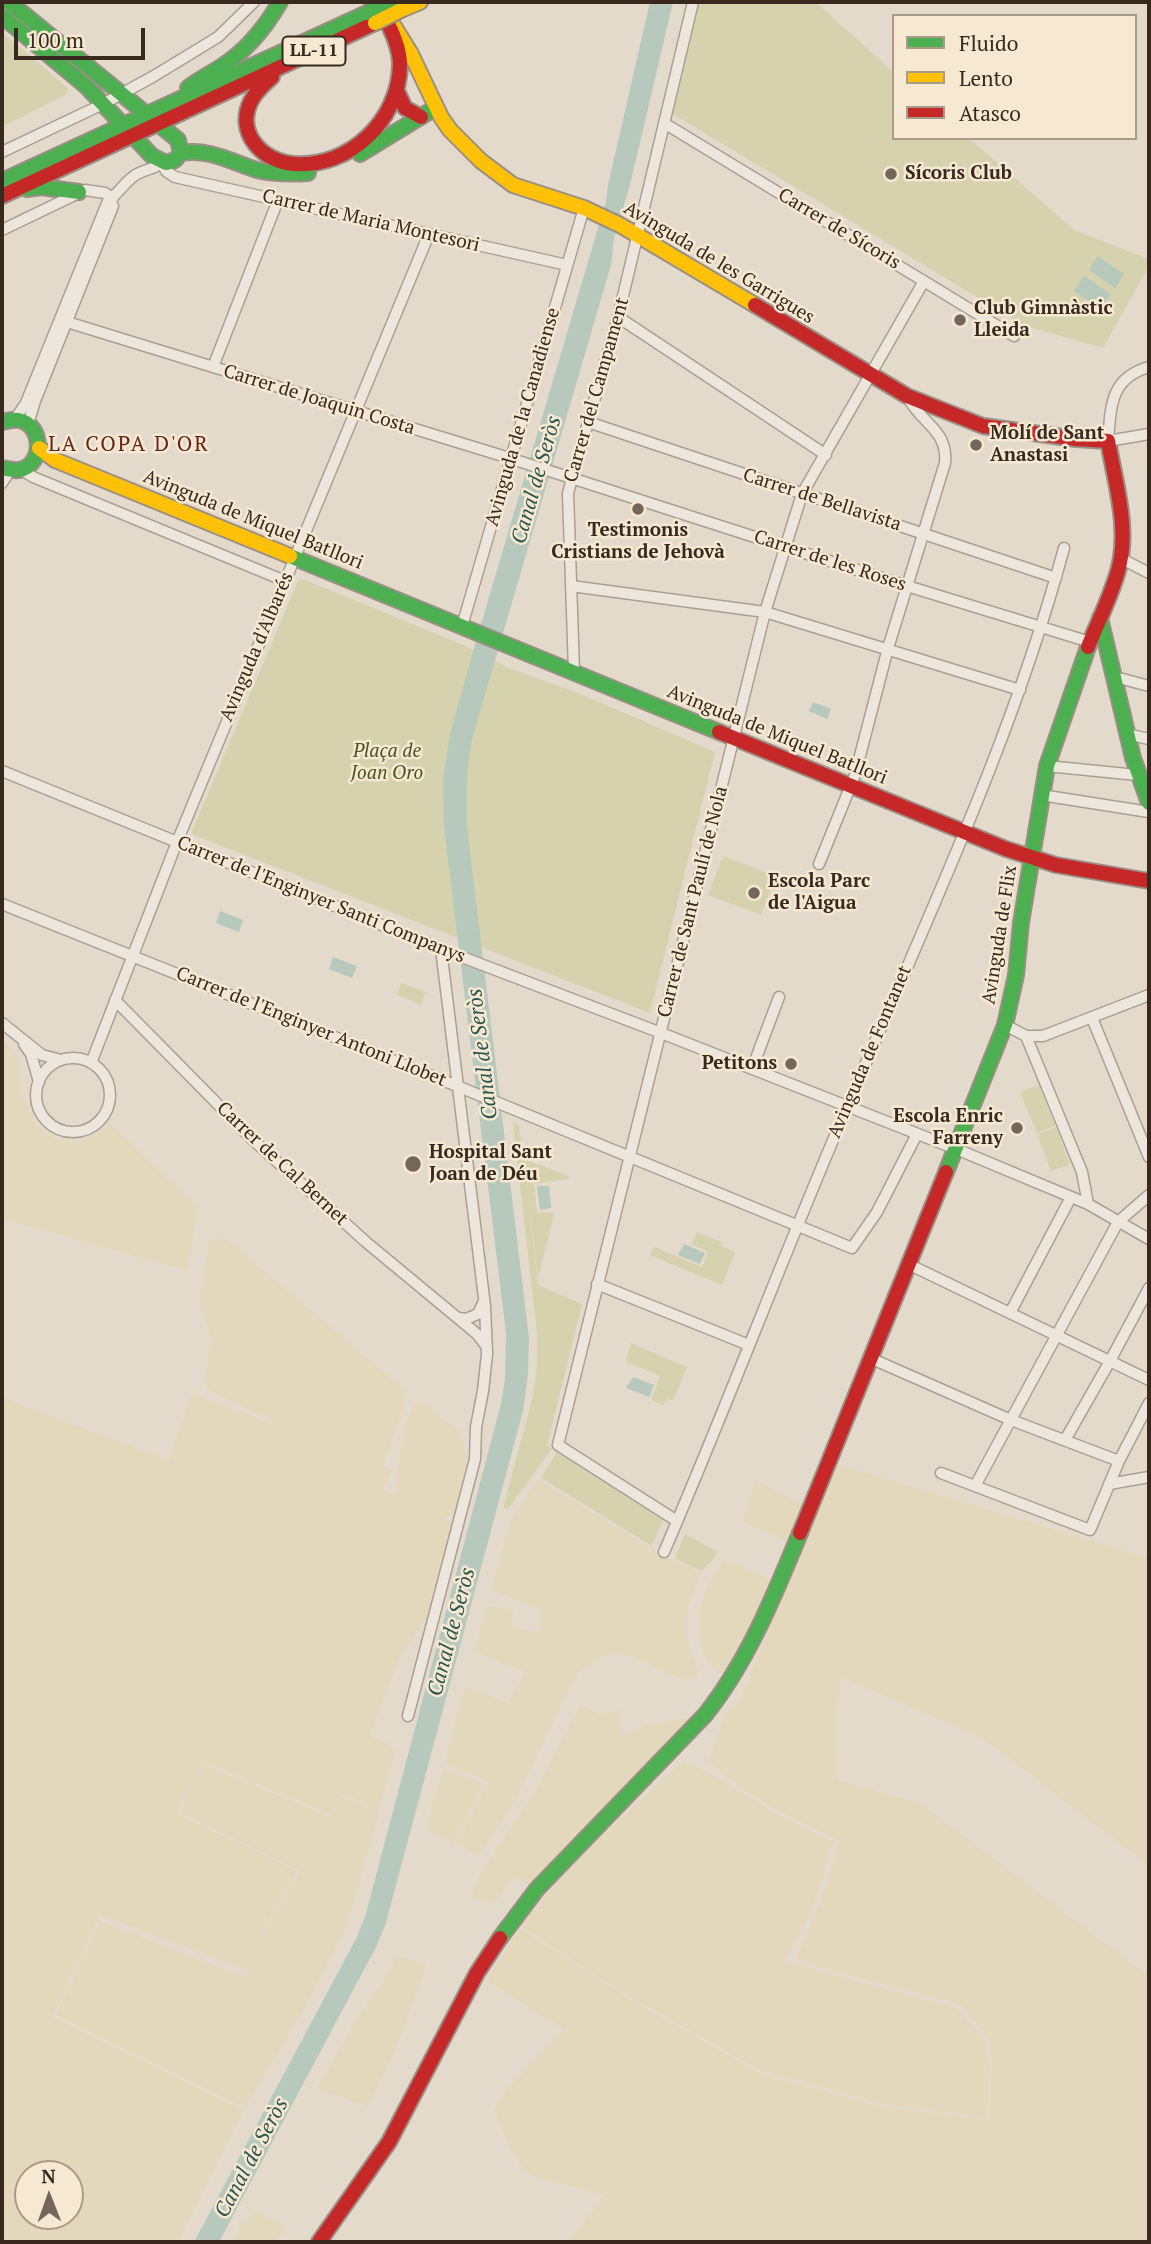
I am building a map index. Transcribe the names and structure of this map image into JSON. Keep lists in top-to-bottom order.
{
  "streets": {
    "main road": [
      "LL-11",
      "Avinguda de les Garrigues",
      "Avinguda de Miquel Batllori",
      "Avinguda de Flix"
    ],
    "street": [
      "Carrer de Maria Montesori",
      "Carrer de Sícoris",
      "Carrer del Campament",
      "Carrer de Joaquin Costa",
      "Avinguda de la Canadiense",
      "Carrer de Bellavista",
      "Carrer de les Roses",
      "Avinguda d'Albarés",
      "Carrer de l'Enginyer Santi Companys",
      "Carrer de Sant Paulí de Nola",
      "Carrer de l'Enginyer Antoni Llobet",
      "Avinguda de Fontanet",
      "Carrer de Cal Bernet"
    ]
  },
  "crossings": [
    ["LL-11", "Avinguda de les Garrigues"],
    ["Carrer de Maria Montesori", "Avinguda de la Canadiense"],
    ["Carrer de Maria Montesori", "Avinguda d'Albarés"],
    ["Carrer de Sícoris", "Carrer del Campament"],
    ["Carrer de Sícoris", "Carrer de Sant Paulí de Nola"],
    ["Avinguda de les Garrigues", "Carrer del Campament"],
    ["Avinguda de les Garrigues", "Avinguda de la Canadiense"],
    ["Avinguda de les Garrigues", "Carrer de Sant Paulí de Nola"],
    ["Avinguda de les Garrigues", "Avinguda de Flix"],
    ["Carrer del Campament", "Carrer de Joaquin Costa"],
    ["Carrer del Campament", "Carrer de Bellavista"],
    ["Carrer del Campament", "Avinguda de Miquel Batllori"],
    ["Carrer del Campament", "Carrer de les Roses"],
    ["Carrer de Joaquin Costa", "Avinguda de la Canadiense"],
    ["Carrer de Joaquin Costa", "Carrer de les Roses"],
    ["Carrer de Joaquin Costa", "Avinguda d'Albarés"],
    ["Avinguda de la Canadiense", "Avinguda de Miquel Batllori"],
    ["Carrer de Bellavista", "Carrer de Sant Paulí de Nola"],
    ["Carrer de Bellavista", "Avinguda de Fontanet"],
    ["Avinguda de Miquel Batllori", "Avinguda d'Albarés"],
    ["Avinguda de Miquel Batllori", "Carrer de Sant Paulí de Nola"],
    ["Avinguda de Miquel Batllori", "Avinguda de Flix"],
    ["Avinguda de Miquel Batllori", "Avinguda de Fontanet"],
    ["Carrer de les Roses", "Carrer de Sant Paulí de Nola"],
    ["Carrer de les Roses", "Avinguda de Flix"],
    ["Carrer de les Roses", "Avinguda de Fontanet"],
    ["Avinguda d'Albarés", "Carrer de l'Enginyer Santi Companys"],
    ["Avinguda d'Albarés", "Carrer de l'Enginyer Antoni Llobet"],
    ["Avinguda d'Albarés", "Carrer de Cal Bernet"],
    ["Carrer de l'Enginyer Santi Companys", "Carrer de Sant Paulí de Nola"],
    ["Carrer de l'Enginyer Santi Companys", "Avinguda de Flix"],
    ["Carrer de l'Enginyer Santi Companys", "Carrer de l'Enginyer Antoni Llobet"],
    ["Carrer de l'Enginyer Santi Companys", "Avinguda de Fontanet"],
    ["Carrer de Sant Paulí de Nola", "Carrer de l'Enginyer Antoni Llobet"],
    ["Carrer de Sant Paulí de Nola", "Avinguda de Fontanet"],
    ["Carrer de l'Enginyer Antoni Llobet", "Avinguda de Fontanet"]
  ],
  "districts": ["LA COPA D'OR"],
  "water": ["Canal de Seròs"],
  "parks": ["Plaça de Joan Oro"],
  "places": [
    "Sícoris Club",
    "Club Gimnàstic Lleida",
    "Molí de Sant Anastasi",
    "Testimonis Cristians de Jehovà",
    "Escola Parc de l'Aigua",
    "Petitons",
    "Escola Enric Farreny",
    "Hospital Sant Joan de Déu"
  ],
  "legend": ["Fluido", "Lento", "Atasco"],
  "scale_bar": "100 m",
  "north": "top"
}
